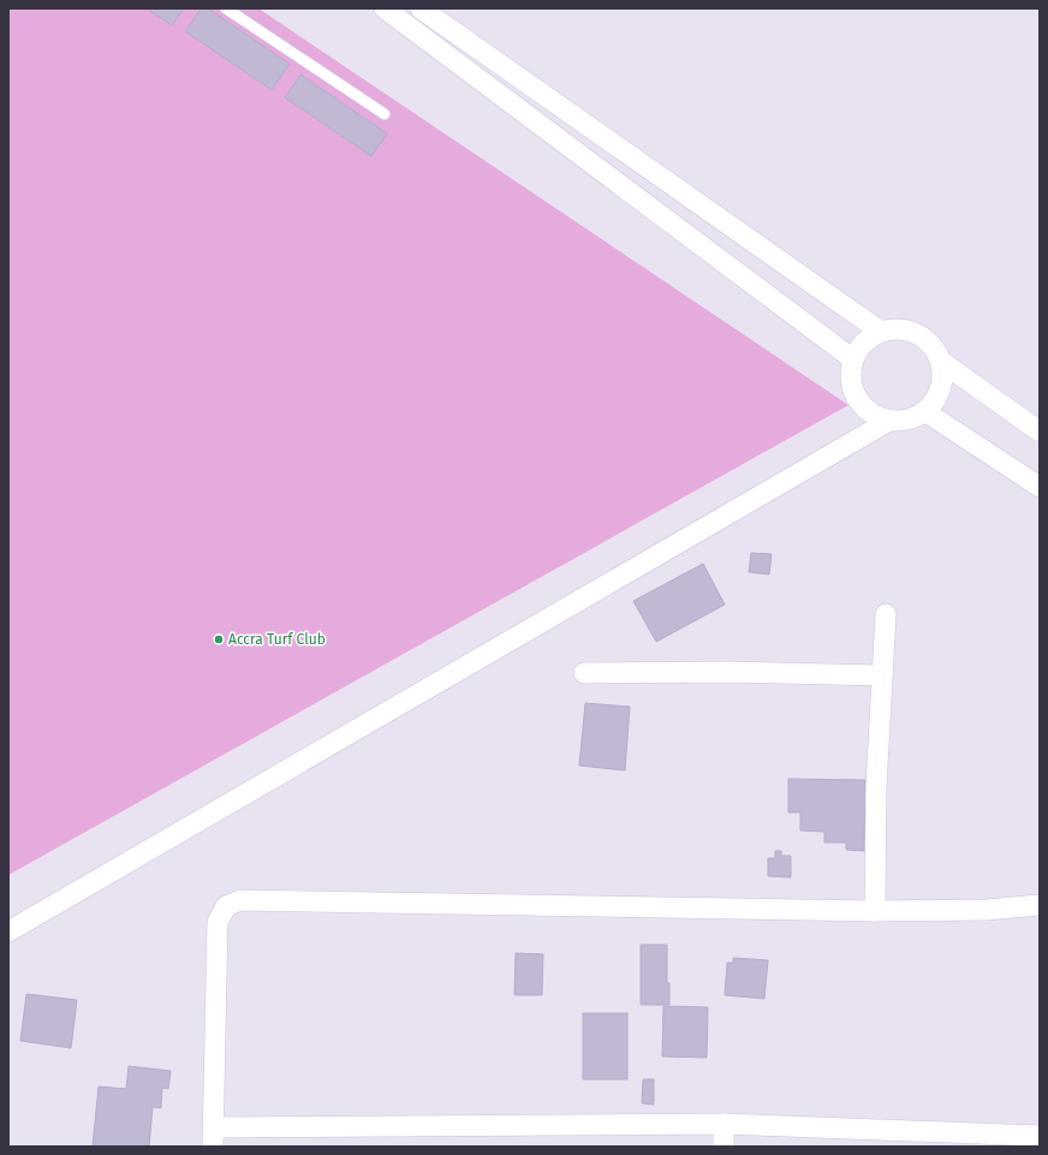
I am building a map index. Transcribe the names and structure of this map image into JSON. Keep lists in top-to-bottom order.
{
  "places": ["Accra Turf Club"]
}
